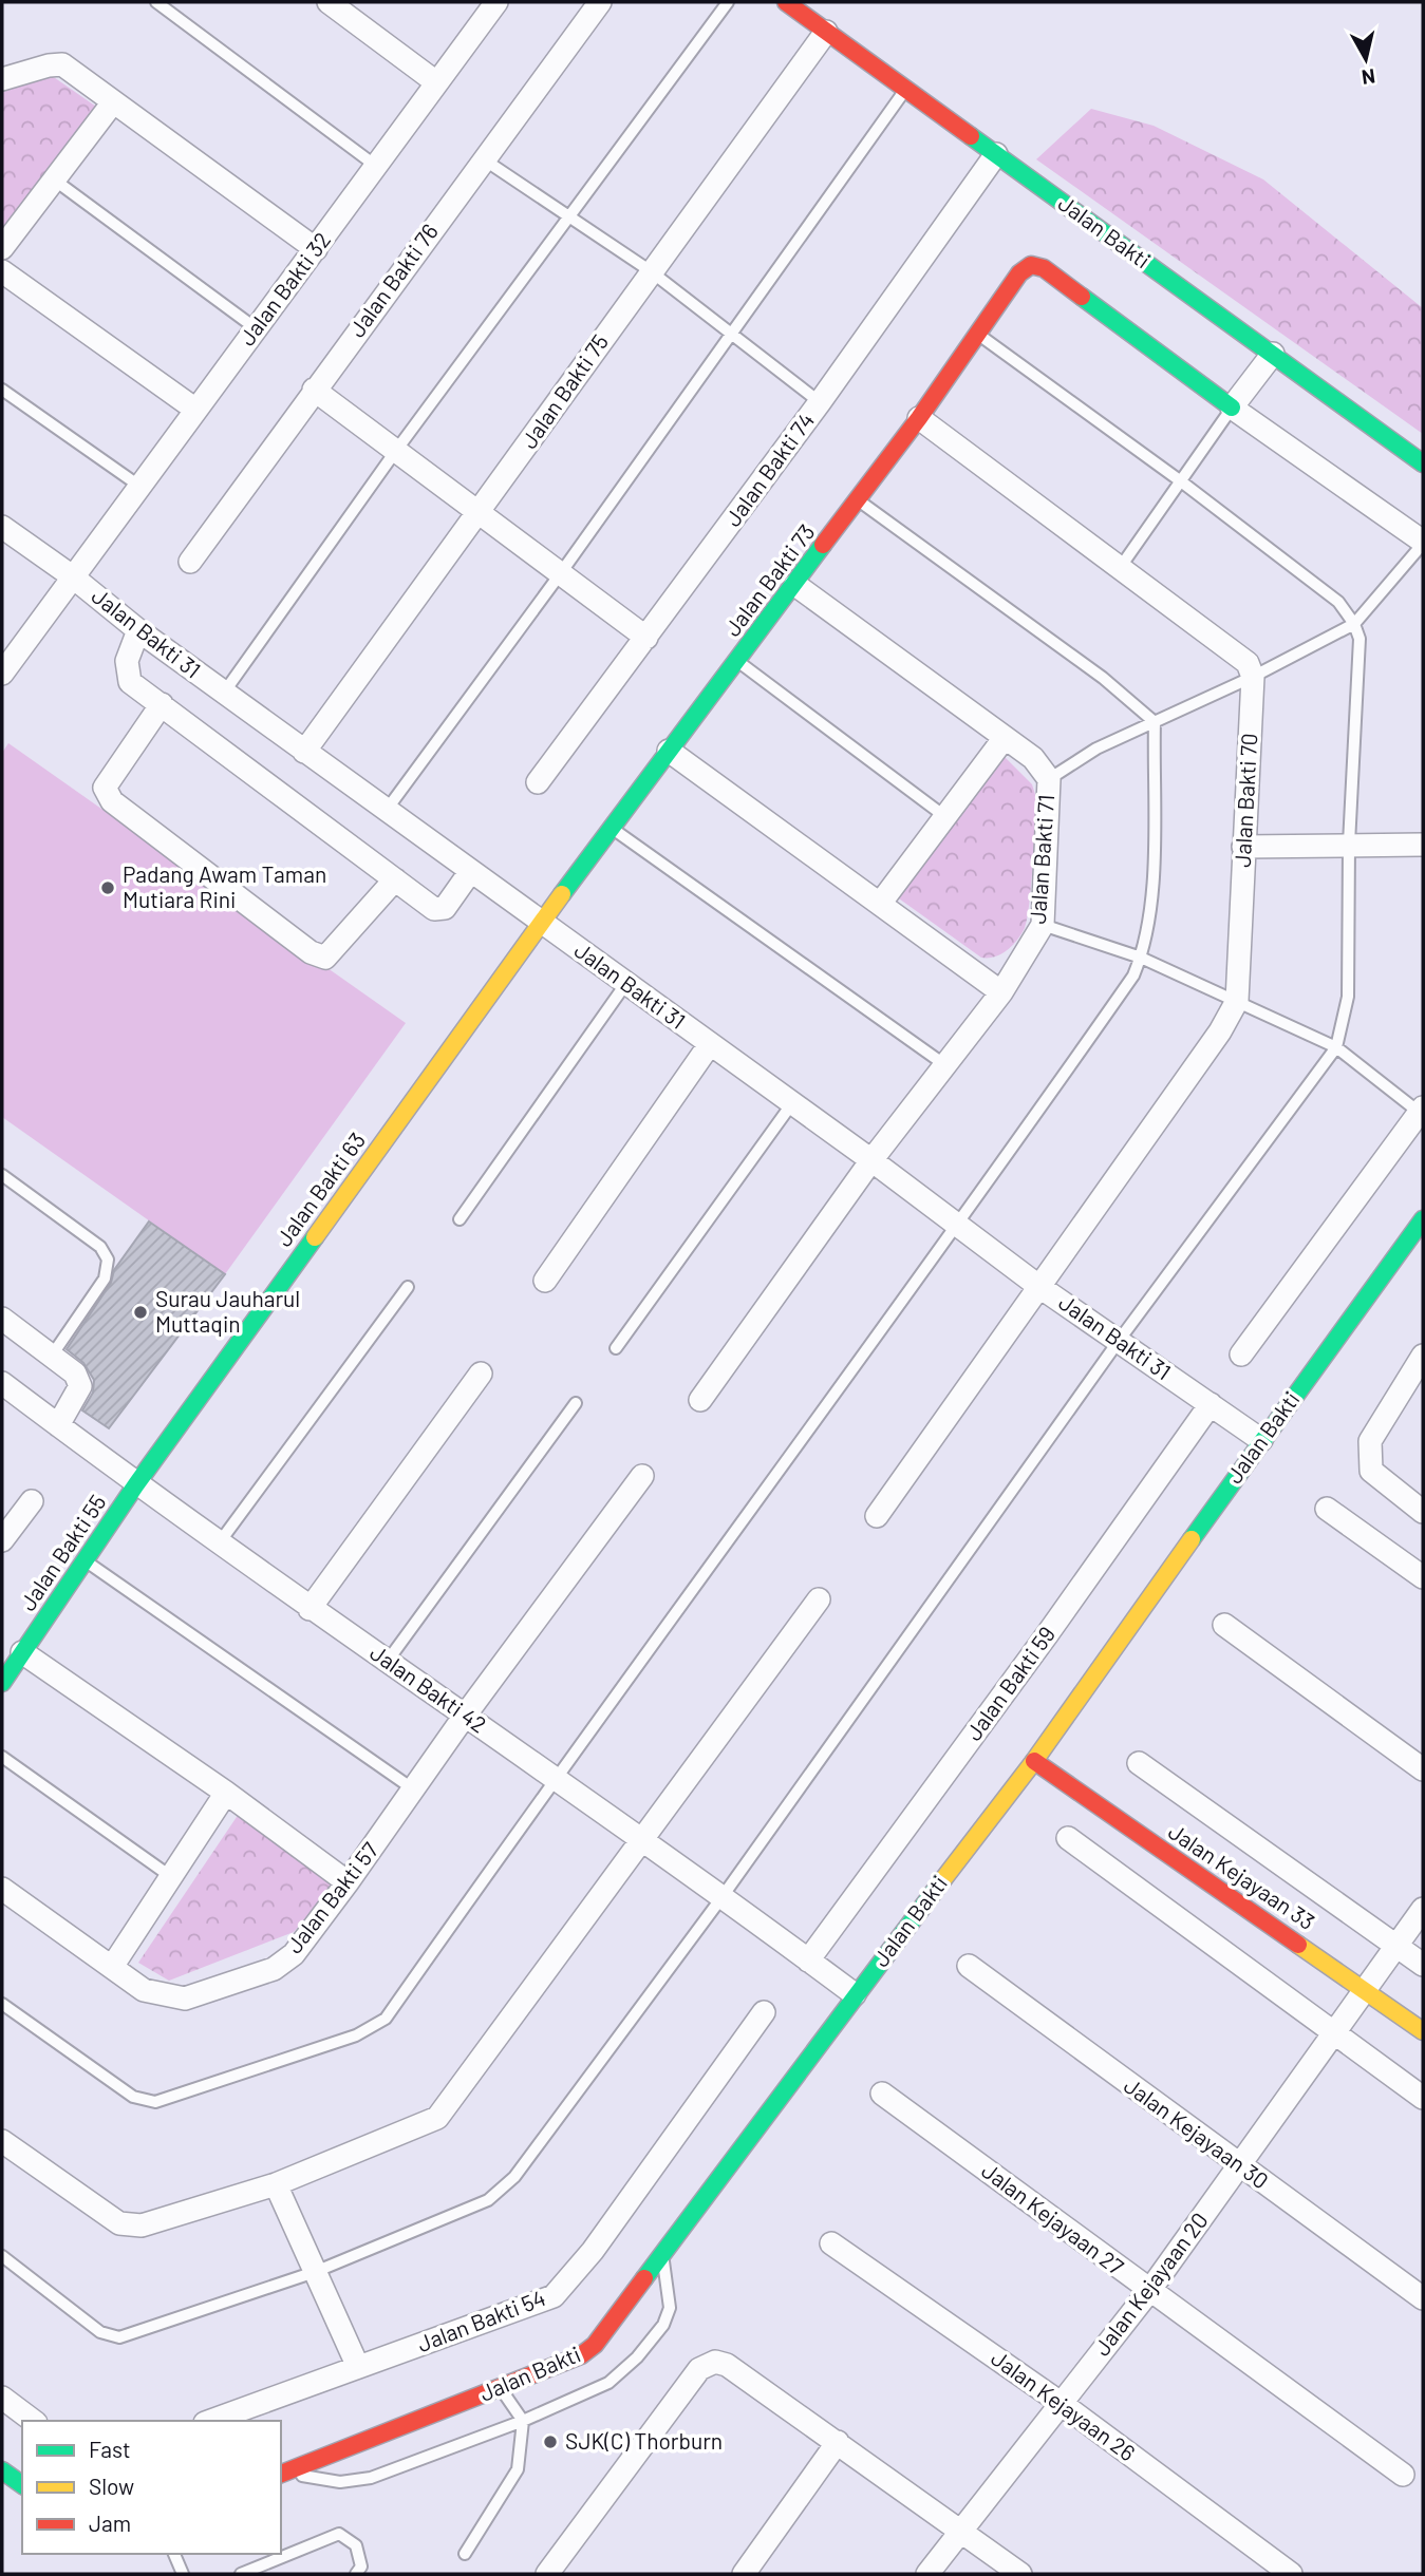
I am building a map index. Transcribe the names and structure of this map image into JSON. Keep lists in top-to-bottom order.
{
  "streets": {
    "street": [
      "Jalan Bakti",
      "Jalan Bakti 76",
      "Jalan Bakti 32",
      "Jalan Bakti 75",
      "Jalan Bakti 74",
      "Jalan Bakti 73",
      "Jalan Bakti 31",
      "Jalan Bakti 70",
      "Jalan Bakti 71",
      "Jalan Bakti 63",
      "Jalan Bakti 55",
      "Jalan Bakti 59",
      "Jalan Bakti 42",
      "Jalan Kejayaan 33",
      "Jalan Bakti 57",
      "Jalan Kejayaan 30",
      "Jalan Kejayaan 27",
      "Jalan Kejayaan 20",
      "Jalan Bakti 54",
      "Jalan Kejayaan 26"
    ]
  },
  "crossings": [
    ["Jalan Bakti", "Jalan Bakti 75"],
    ["Jalan Bakti", "Jalan Bakti 74"],
    ["Jalan Bakti", "Jalan Bakti 31"],
    ["Jalan Bakti", "Jalan Bakti 42"],
    ["Jalan Bakti", "Jalan Kejayaan 33"],
    ["Jalan Bakti 32", "Jalan Bakti 31"],
    ["Jalan Bakti 75", "Jalan Bakti 31"],
    ["Jalan Bakti 73", "Jalan Bakti 31"],
    ["Jalan Bakti 73", "Jalan Bakti 71"],
    ["Jalan Bakti 73", "Jalan Bakti 63"],
    ["Jalan Bakti 31", "Jalan Bakti 70"],
    ["Jalan Bakti 31", "Jalan Bakti 71"],
    ["Jalan Bakti 31", "Jalan Bakti 63"],
    ["Jalan Bakti 31", "Jalan Bakti 59"],
    ["Jalan Bakti 63", "Jalan Bakti 55"],
    ["Jalan Bakti 63", "Jalan Bakti 42"],
    ["Jalan Bakti 55", "Jalan Bakti 42"],
    ["Jalan Bakti 59", "Jalan Bakti 42"],
    ["Jalan Bakti 42", "Jalan Bakti 57"],
    ["Jalan Kejayaan 33", "Jalan Kejayaan 20"],
    ["Jalan Kejayaan 30", "Jalan Kejayaan 20"],
    ["Jalan Kejayaan 27", "Jalan Kejayaan 20"],
    ["Jalan Kejayaan 20", "Jalan Kejayaan 26"]
  ],
  "places": ["Padang Awam Taman Mutiara Rini", "Surau Jauharul Muttaqin", "SJK(C) Thorburn"],
  "legend": ["Fast", "Slow", "Jam"],
  "north": "bottom"
}
